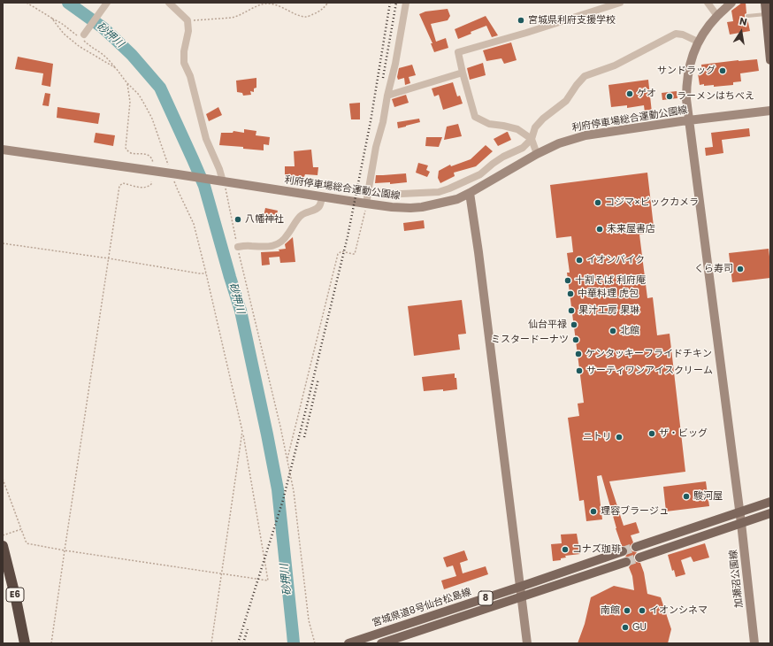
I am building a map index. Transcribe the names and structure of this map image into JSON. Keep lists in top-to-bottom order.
{
  "streets": {
    "highway": ["E6"],
    "main road": ["8", "宮城県道8号仙台松島線"],
    "street": ["利府停車場総合運動公園線", "加瀬沼公園線"]
  },
  "crossings": [
    ["利府停車場総合運動公園線", "加瀬沼公園線"]
  ],
  "water": ["砂押川"],
  "places": [
    "宮城県利府支援学校",
    "サンドラッグ",
    "ゲオ",
    "ラーメンはちべえ",
    "コジマ×ビックカメラ",
    "八幡神社",
    "未来屋書店",
    "イオンバイク",
    "くら寿司",
    "十割そば 利府庵",
    "中華料理 虎包",
    "果汁工房 果琳",
    "仙台平禄",
    "北館",
    "ミスタードーナツ",
    "ケンタッキーフライドチキン",
    "サーティワンアイスクリーム",
    "ザ・ビッグ",
    "ニトリ",
    "駿河屋",
    "理容ブラージュ",
    "コナズ珈琲",
    "南館",
    "イオンシネマ",
    "GU"
  ],
  "north": "top"
}
